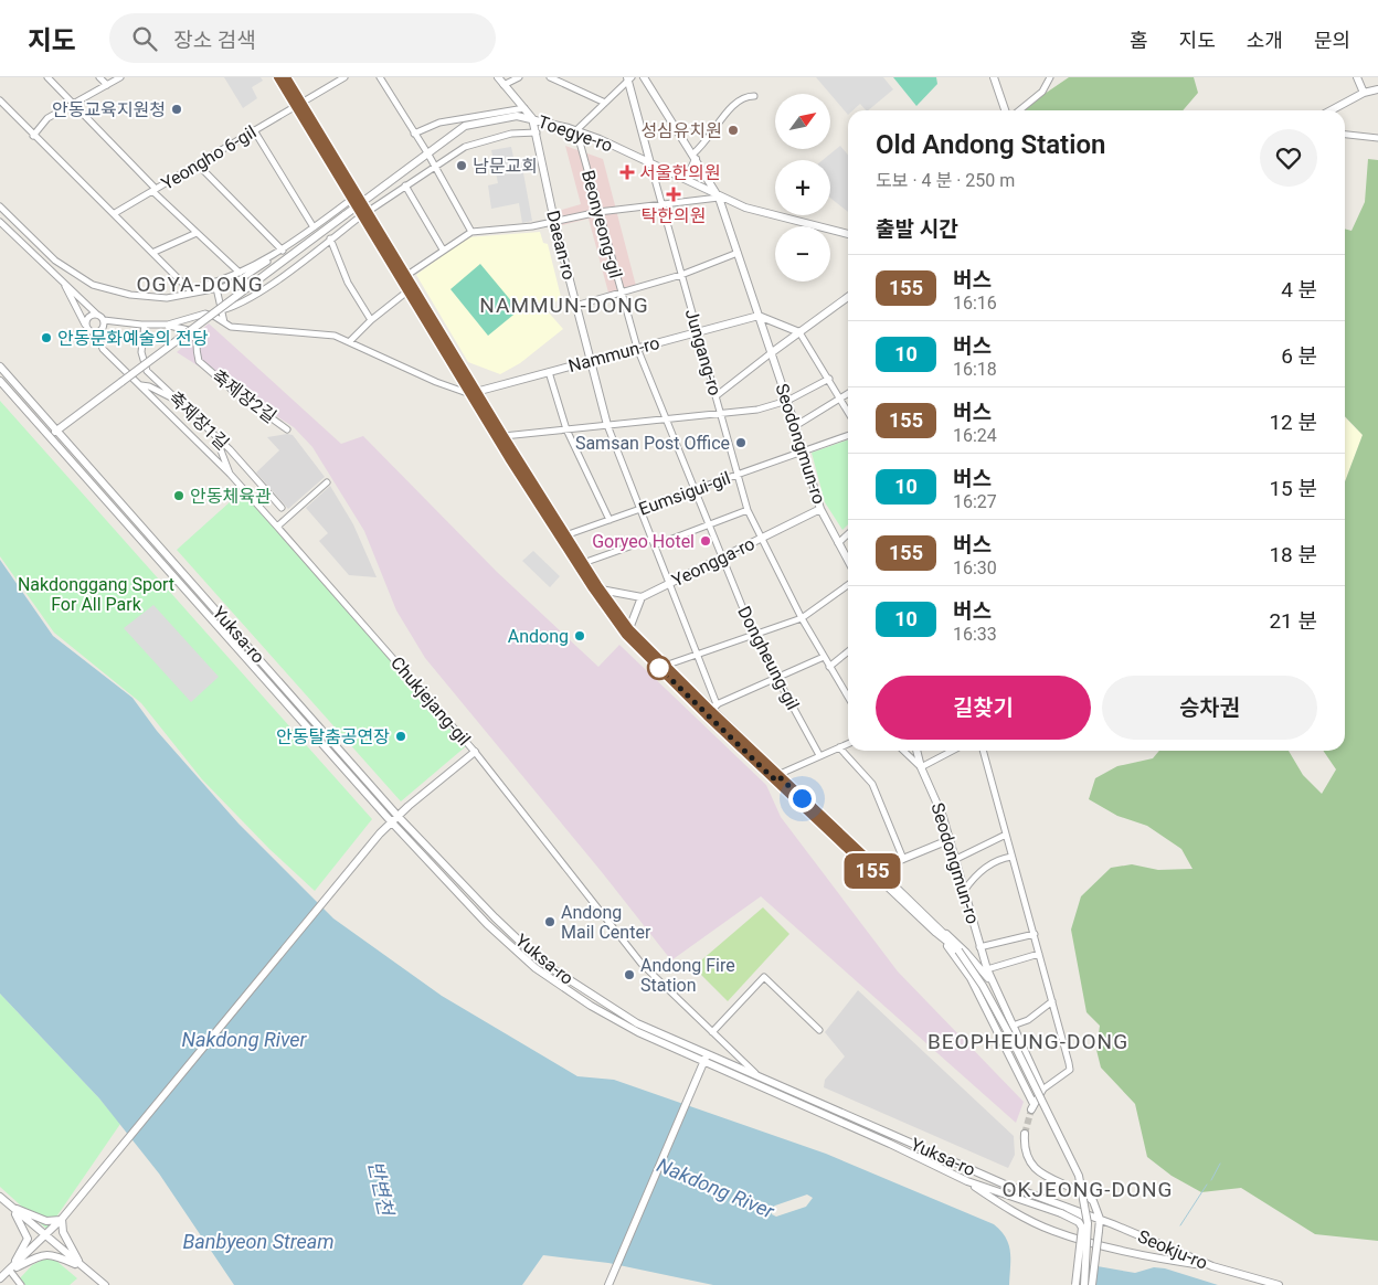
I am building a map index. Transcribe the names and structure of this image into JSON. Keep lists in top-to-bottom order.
{
  "streets": {
    "street": [
      "Toegye-ro",
      "Yeongho 6-gil",
      "Beonyeong-gil",
      "Daean-ro",
      "Jungang-ro",
      "Nammun-ro",
      "축제장2길",
      "축제장1길",
      "Seodongmun-ro",
      "Eumsigui-gil",
      "Yeongga-ro",
      "Yuksa-ro",
      "Dongheung-gil",
      "Chukjejang-gil",
      "Seokju-ro"
    ]
  },
  "crossings": [
    ["Toegye-ro", "Beonyeong-gil"],
    ["Toegye-ro", "Daean-ro"],
    ["Toegye-ro", "Jungang-ro"],
    ["Toegye-ro", "Seodongmun-ro"],
    ["Toegye-ro", "Yuksa-ro"],
    ["Beonyeong-gil", "Nammun-ro"],
    ["Beonyeong-gil", "Eumsigui-gil"],
    ["Beonyeong-gil", "Dongheung-gil"],
    ["Daean-ro", "Nammun-ro"],
    ["Daean-ro", "Eumsigui-gil"],
    ["Daean-ro", "Yeongga-ro"],
    ["Jungang-ro", "Nammun-ro"],
    ["Jungang-ro", "Eumsigui-gil"],
    ["Jungang-ro", "Yeongga-ro"],
    ["Nammun-ro", "Seodongmun-ro"],
    ["Seodongmun-ro", "Eumsigui-gil"],
    ["Seodongmun-ro", "Yeongga-ro"],
    ["Eumsigui-gil", "Dongheung-gil"],
    ["Yeongga-ro", "Dongheung-gil"],
    ["Yuksa-ro", "Chukjejang-gil"],
    ["Yuksa-ro", "Seokju-ro"]
  ],
  "districts": [
    "OGYA-DONG",
    "NAMMUN-DONG",
    "BEOPHEUNG-DONG",
    "OKJEONG-DONG"
  ],
  "water": ["Nakdong River", "반변천", "Banbyeon Stream"],
  "parks": ["Nakdonggang Sport For All Park"],
  "places": {
    "other": [
      "안동교육지원청",
      "성심유치원",
      "남문교회",
      "안동문화예술의 전당",
      "Samsan Post Office",
      "안동체육관",
      "Goryeo Hotel",
      "Andong",
      "안동탈춤공연장",
      "Andong Mail Center",
      "Andong Fire Station"
    ],
    "health": ["서울한의원", "탁한의원"]
  },
  "lines": ["bus line 155"],
  "north": "top right",
  "page": {
    "header": "지도",
    "search": "장소 검색",
    "nav": [
      "홈",
      "지도",
      "소개",
      "문의"
    ],
    "on_map": "155",
    "map_buttons": ["+", "−"],
    "heading": [
      ["Old Andong Station", "도보 · 4 분 · 250 m"],
      "출발 시간"
    ],
    "list": [
      {
        "mark": "155",
        "name": "버스",
        "note": "16:16",
        "value": "4 분"
      },
      {
        "mark": "10",
        "name": "버스",
        "note": "16:18",
        "value": "6 분"
      },
      {
        "mark": "155",
        "name": "버스",
        "note": "16:24",
        "value": "12 분"
      },
      {
        "mark": "10",
        "name": "버스",
        "note": "16:27",
        "value": "15 분"
      },
      {
        "mark": "155",
        "name": "버스",
        "note": "16:30",
        "value": "18 분"
      },
      {
        "mark": "10",
        "name": "버스",
        "note": "16:33",
        "value": "21 분"
      }
    ],
    "buttons": ["길찾기", "승차권"]
  }
}
